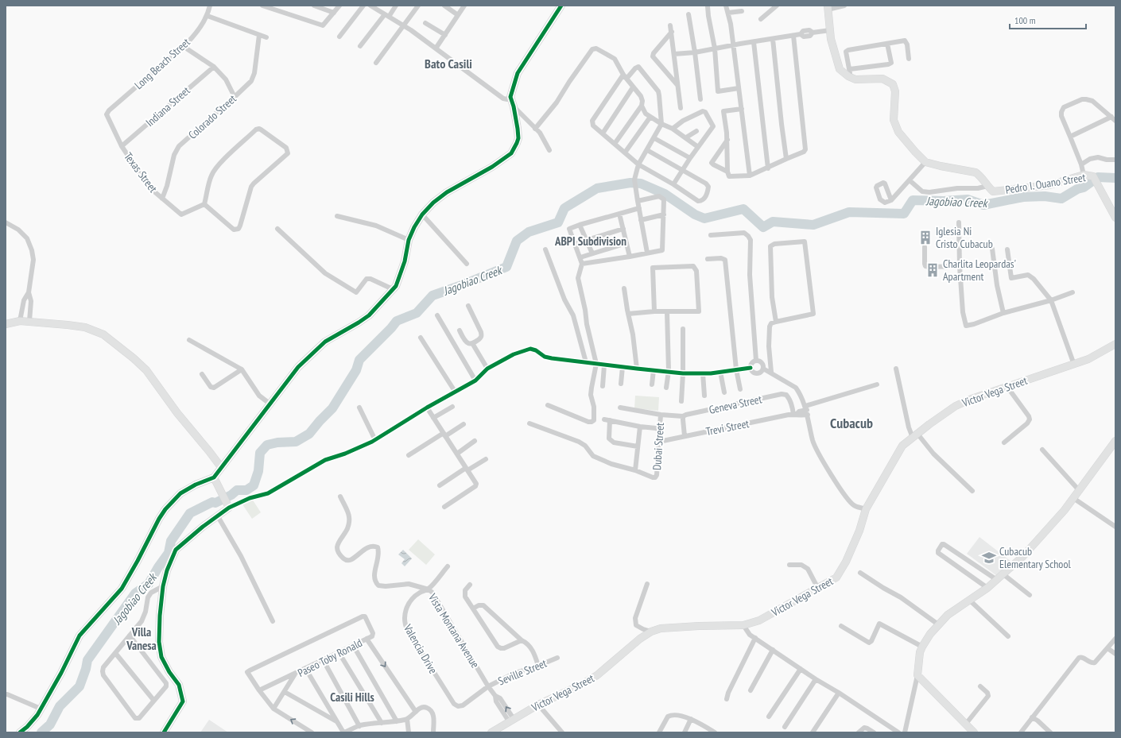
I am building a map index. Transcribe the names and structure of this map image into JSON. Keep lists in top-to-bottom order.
{
  "streets": {
    "street": [
      "Long Beach Street",
      "Indiana Street",
      "Colorado Street",
      "Texas Street",
      "Pedro I. Ouano Street",
      "Victor Vega Street",
      "Geneva Street",
      "Trevi Street",
      "Dubai Street",
      "Vista Montana Avenue",
      "Valencia Drive",
      "Paseo Toby Ronald",
      "Seville Street"
    ]
  },
  "crossings": [
    ["Long Beach Street", "Texas Street"],
    ["Indiana Street", "Texas Street"],
    ["Colorado Street", "Texas Street"],
    ["Victor Vega Street", "Vista Montana Avenue"],
    ["Geneva Street", "Trevi Street"],
    ["Geneva Street", "Dubai Street"],
    ["Trevi Street", "Dubai Street"],
    ["Vista Montana Avenue", "Valencia Drive"],
    ["Vista Montana Avenue", "Seville Street"],
    ["Valencia Drive", "Seville Street"]
  ],
  "districts": [
    "Bato Casili",
    "ABPI Subdivision",
    "Cubacub",
    "Villa Vanesa",
    "Casili Hills"
  ],
  "water": ["Jagobiao Creek"],
  "places": {
    "building": ["Iglesia Ni Cristo Cubacub", "Charlita Leopardas' Apartment"],
    "school or university": ["Cubacub Elementary School"]
  },
  "scale_bar": "100 m"
}
